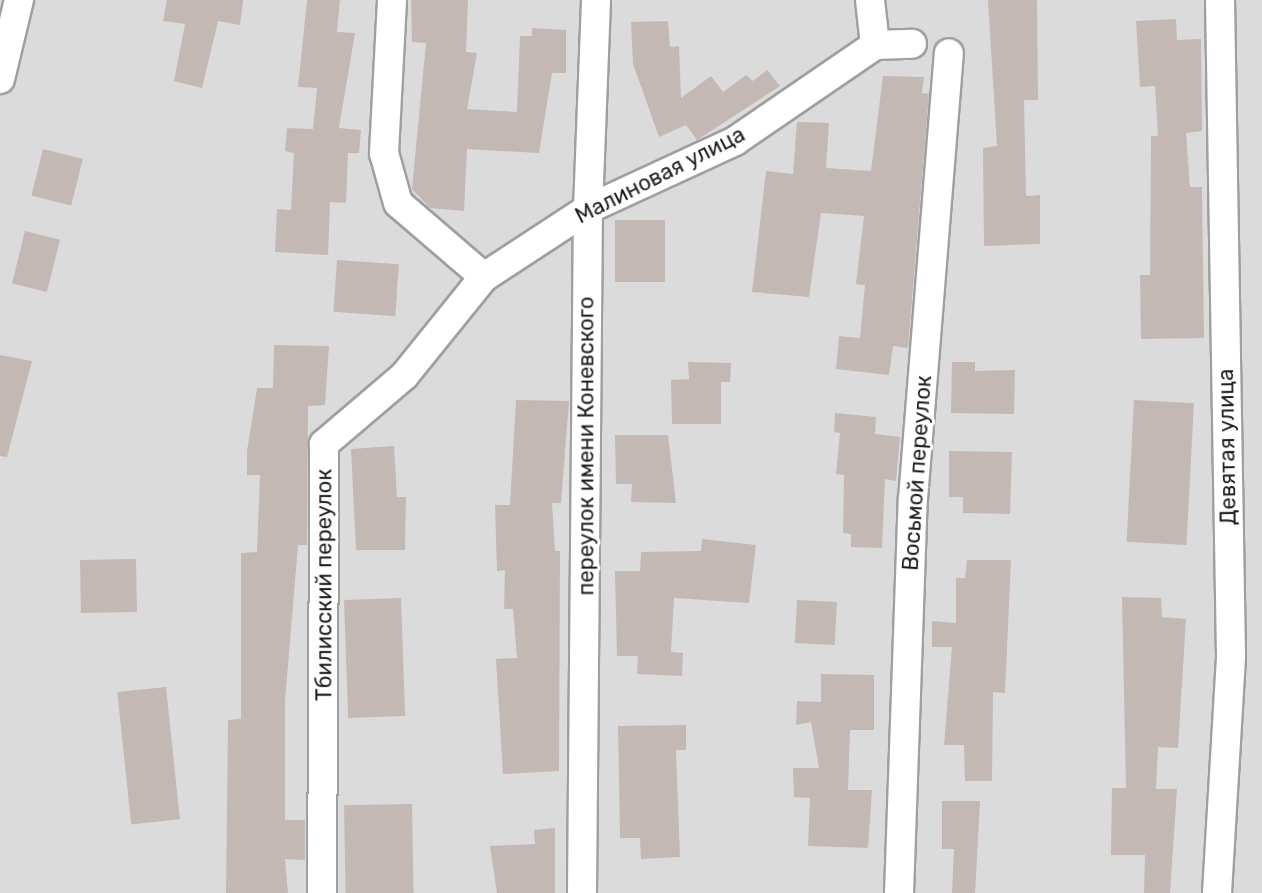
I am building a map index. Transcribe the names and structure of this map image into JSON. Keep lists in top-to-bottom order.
{
  "streets": {
    "street": [
      "Малиновая улица",
      "переулок имени Коневского",
      "Девятая улица",
      "Восьмой переулок",
      "Тбилисский переулок"
    ]
  },
  "crossings": [
    ["Малиновая улица", "переулок имени Коневского"],
    ["Малиновая улица", "Тбилисский переулок"]
  ]
}
